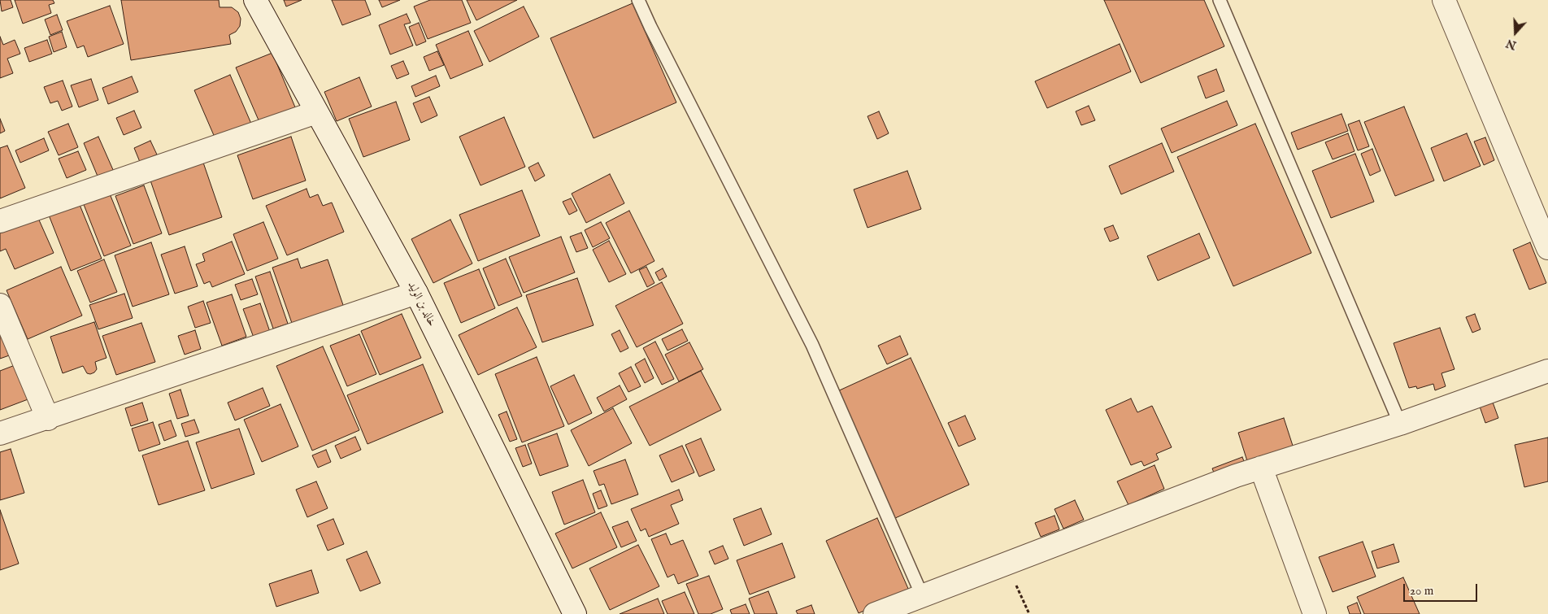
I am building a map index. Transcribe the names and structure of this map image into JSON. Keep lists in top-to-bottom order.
{
  "streets": {
    "street": ["خالد بن الوليد"]
  },
  "scale_bar": "20 m",
  "north": "bottom"
}
